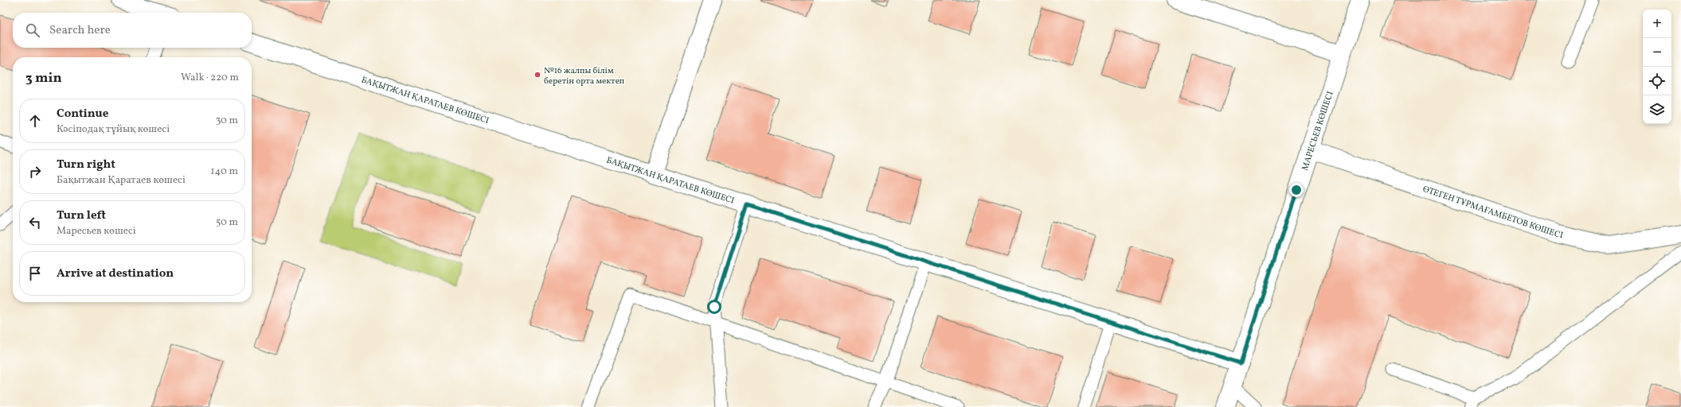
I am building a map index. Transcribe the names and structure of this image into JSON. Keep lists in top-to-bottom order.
{
  "streets": {
    "street": ["БАҚЫТЖАН ҚАРАТАЕВ КӨШЕСІ", "МАРЕСЬЕВ КӨШЕСІ", "ӨТЕГЕН ТҰРМАҒАМБЕТОВ КӨШЕСІ"]
  },
  "crossings": [
    ["БАҚЫТЖАН ҚАРАТАЕВ КӨШЕСІ", "МАРЕСЬЕВ КӨШЕСІ"],
    ["МАРЕСЬЕВ КӨШЕСІ", "ӨТЕГЕН ТҰРМАҒАМБЕТОВ КӨШЕСІ"]
  ],
  "places": ["№16 жалпы білім беретін орта мектеп"],
  "page": {
    "map_buttons": ["+", "−"],
    "search": "Search here",
    "heading": ["3 min", "Walk · 220 m"],
    "list": [
      ["Continue", "Кәсіподақ тұйық көшесі", "30 m"],
      ["Turn right", "Бақытжан Қаратаев көшесі", "140 m"],
      ["Turn left", "Маресьев көшесі", "50 m"],
      "Arrive at destination"
    ]
  }
}
